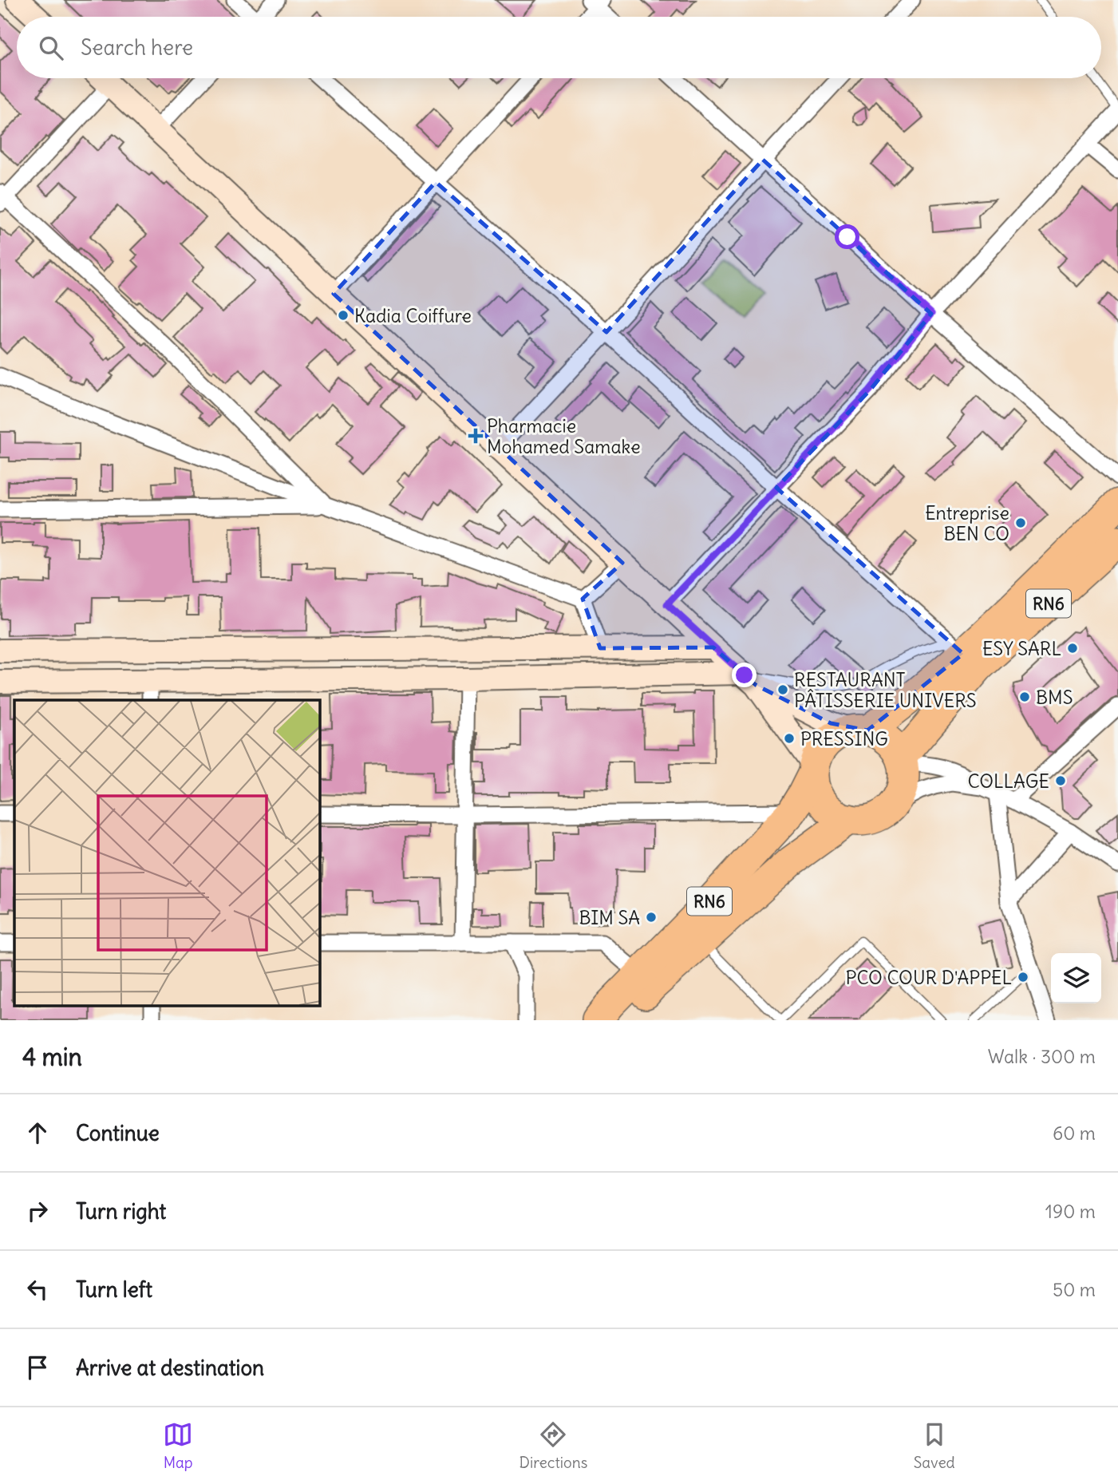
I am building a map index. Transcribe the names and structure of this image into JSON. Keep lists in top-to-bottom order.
{
  "streets": {
    "highway": ["RN6"]
  },
  "places": {
    "other": [
      "Kadia Coiffure",
      "Entreprise BEN CO",
      "ESY SARL",
      "RESTAURANT PÂTISSERIE UNIVERS",
      "BMS",
      "PRESSING",
      "COLLAGE",
      "BIM SA",
      "PCO COUR D'APPEL"
    ],
    "health": ["Pharmacie Mohamed Samake"]
  },
  "page": {
    "search": "Search here",
    "heading": ["4 min", "Walk · 300 m"],
    "list": [
      ["Continue", "60 m"],
      ["Turn right", "190 m"],
      ["Turn left", "50 m"],
      "Arrive at destination"
    ],
    "nav": ["Map", "Directions", "Saved"]
  }
}
